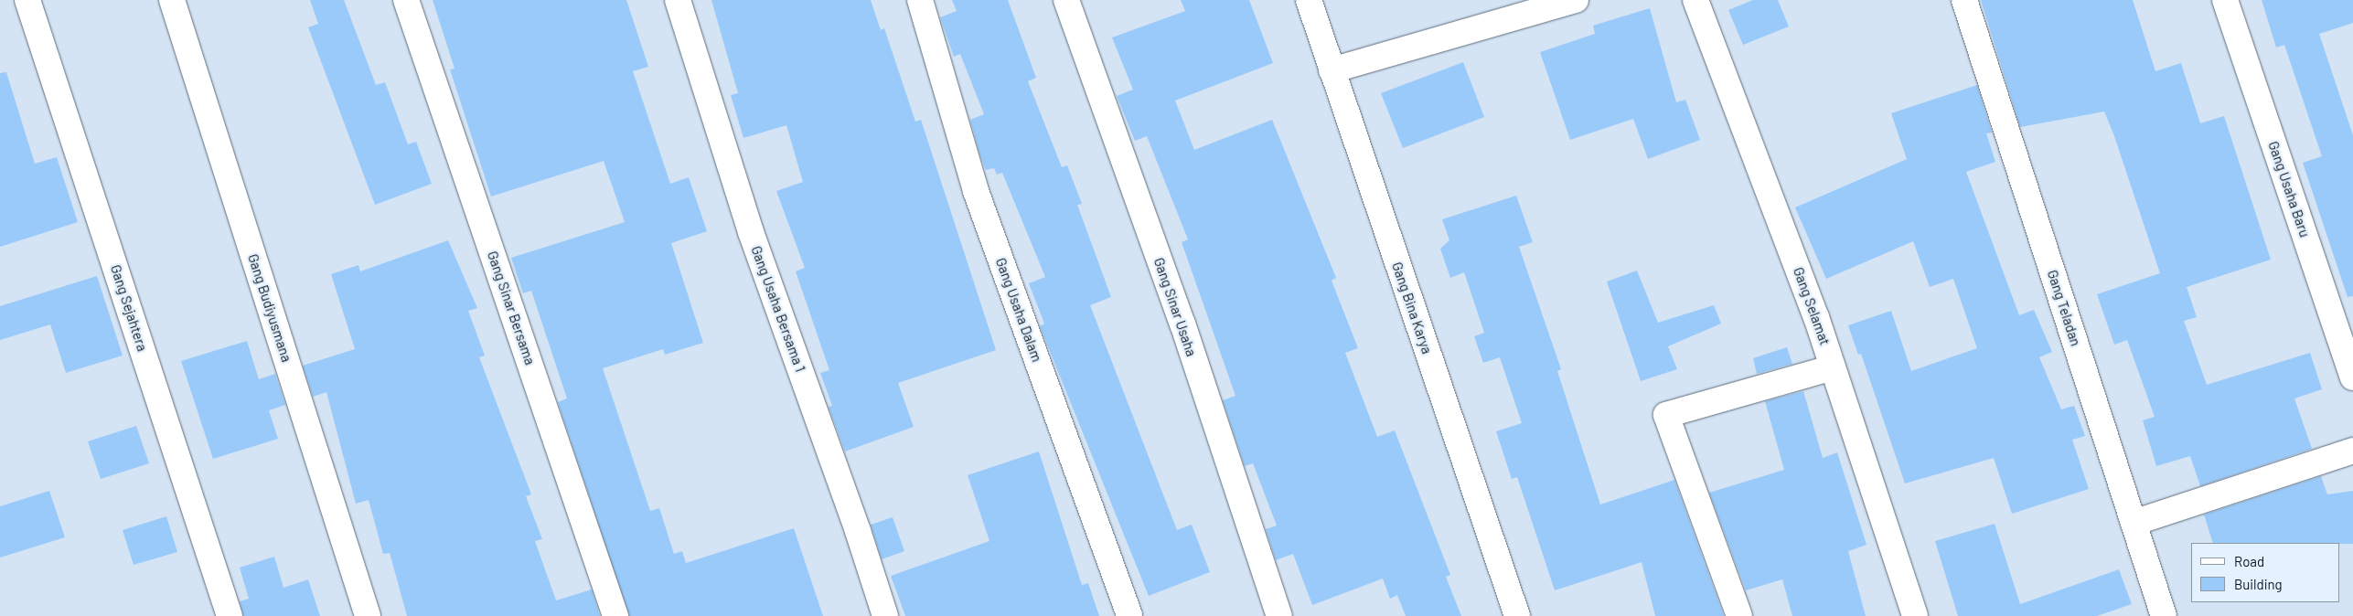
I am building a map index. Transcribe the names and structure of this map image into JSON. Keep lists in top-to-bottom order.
{
  "streets": {
    "street": [
      "Gang Usaha Baru",
      "Gang Selamat",
      "Gang Sinar Usaha",
      "Gang Sejahtera",
      "Gang Budiyusmana",
      "Gang Sinar Bersama",
      "Gang Bina Karya",
      "Gang Teladan",
      "Gang Usaha Bersama 1",
      "Gang Usaha Dalam"
    ]
  },
  "legend": ["Road", "Building"]
}
